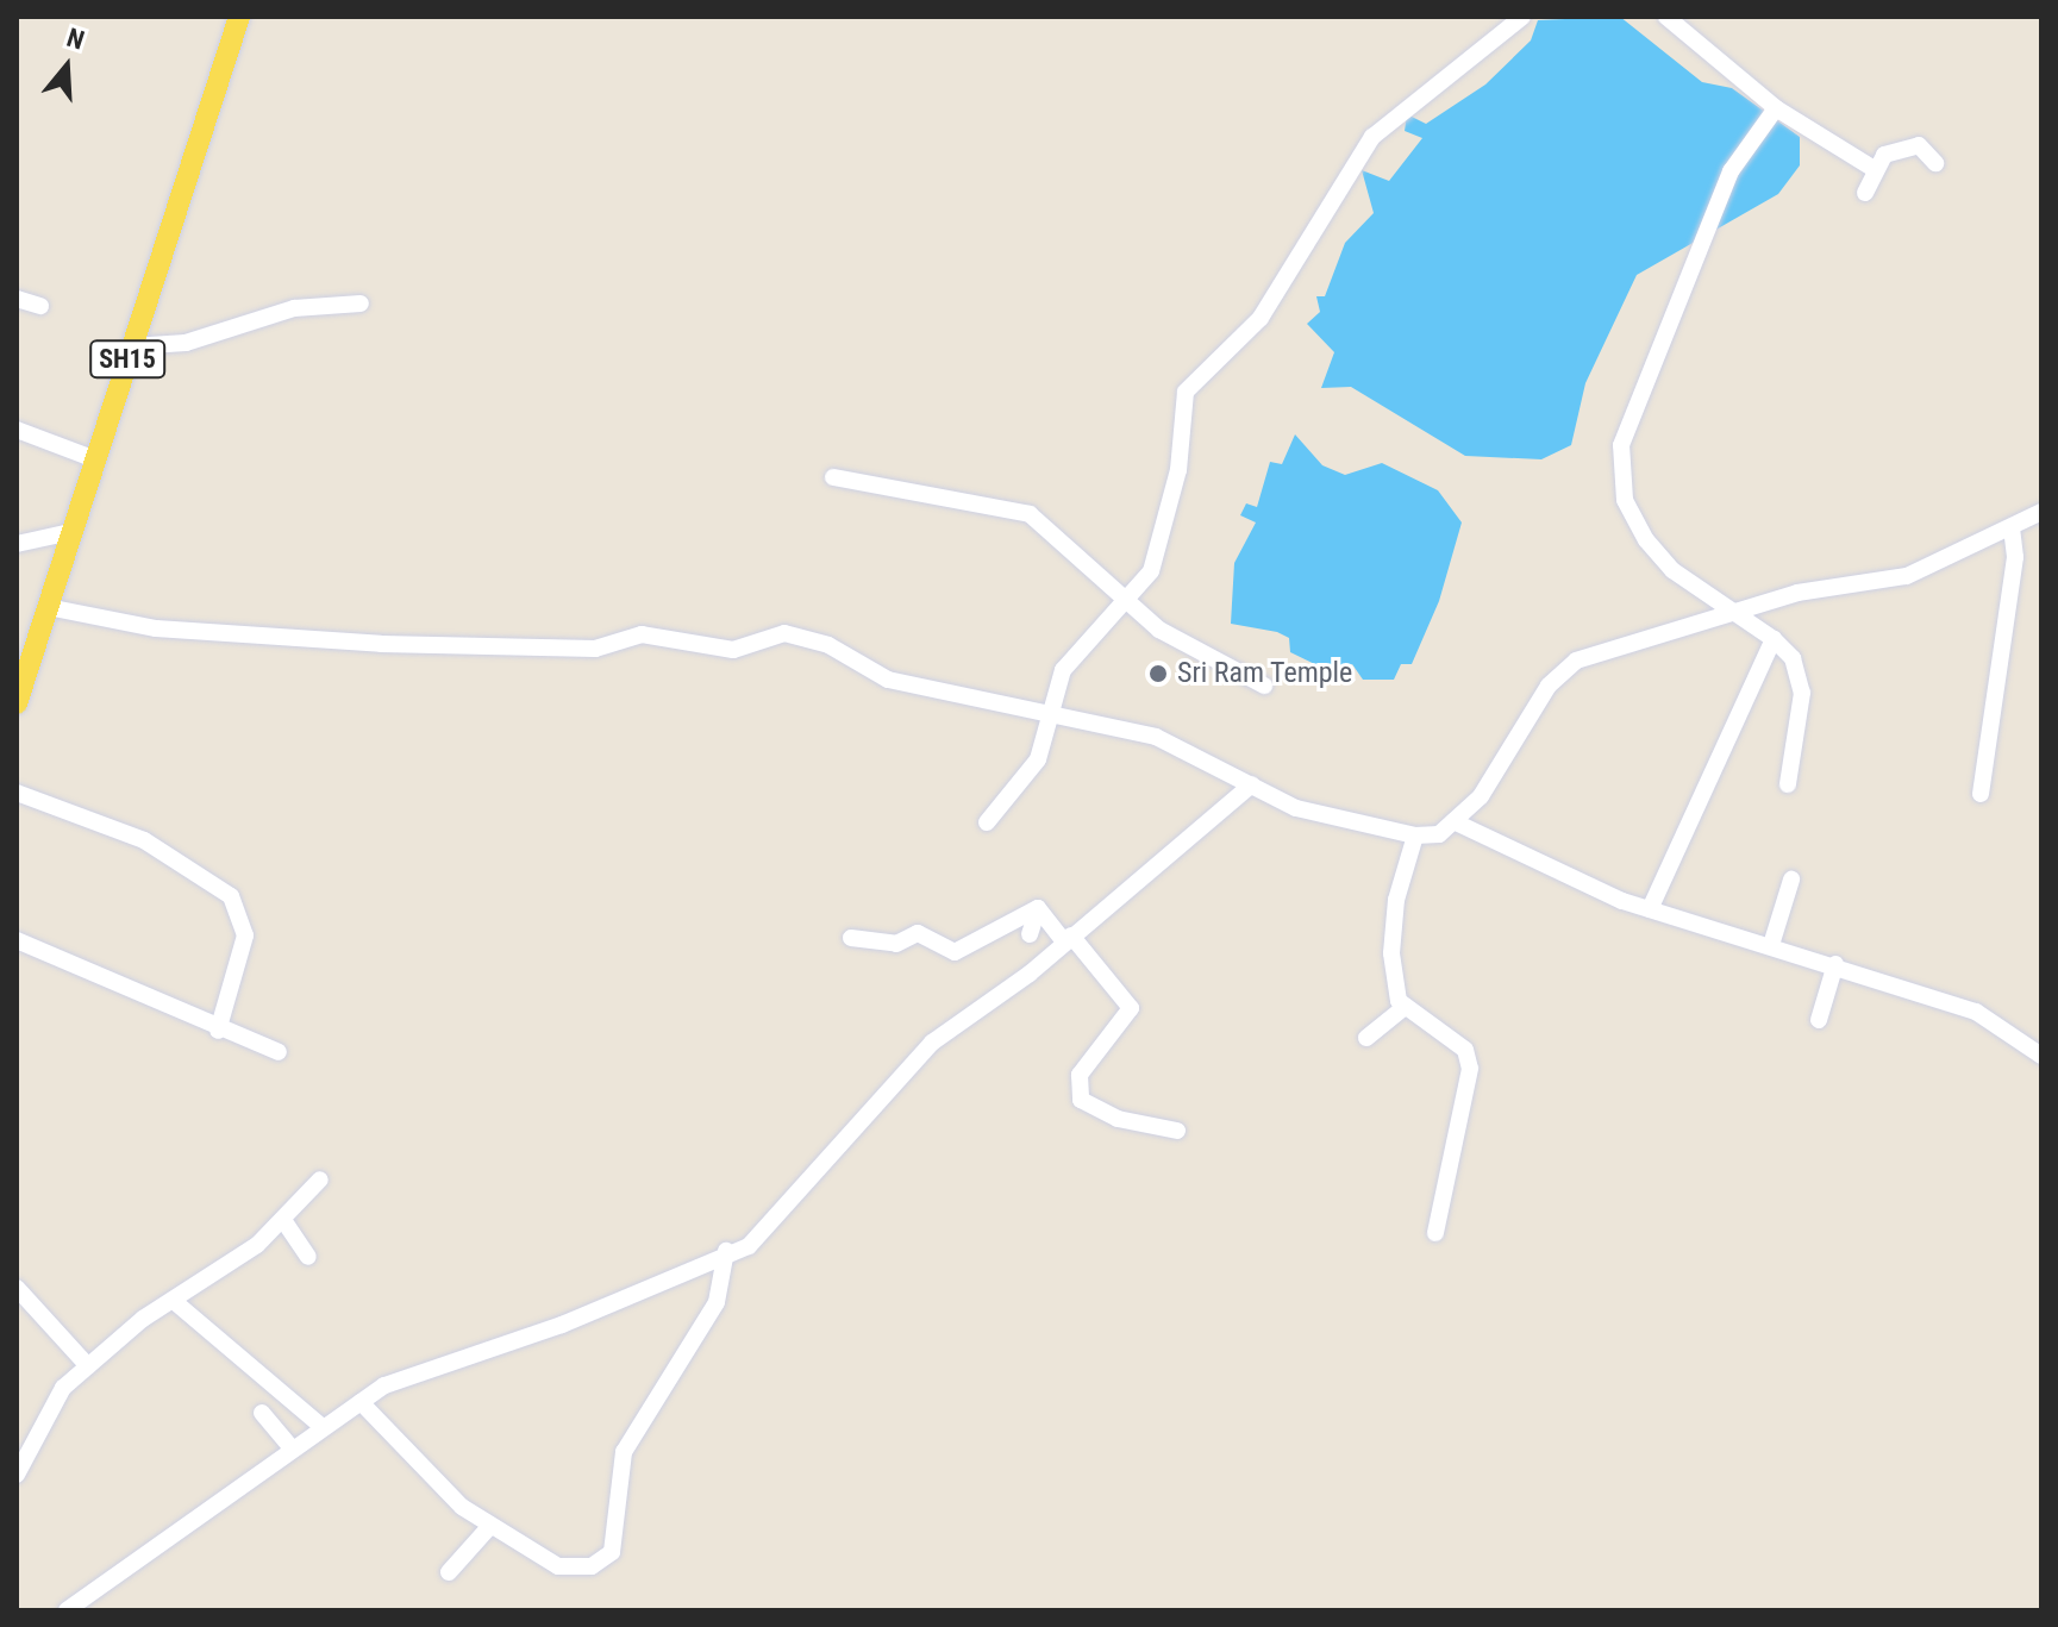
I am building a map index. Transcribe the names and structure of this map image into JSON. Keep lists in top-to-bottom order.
{
  "streets": {
    "main road": ["SH15"]
  },
  "places": ["Sri Ram Temple"],
  "north": "top"
}
